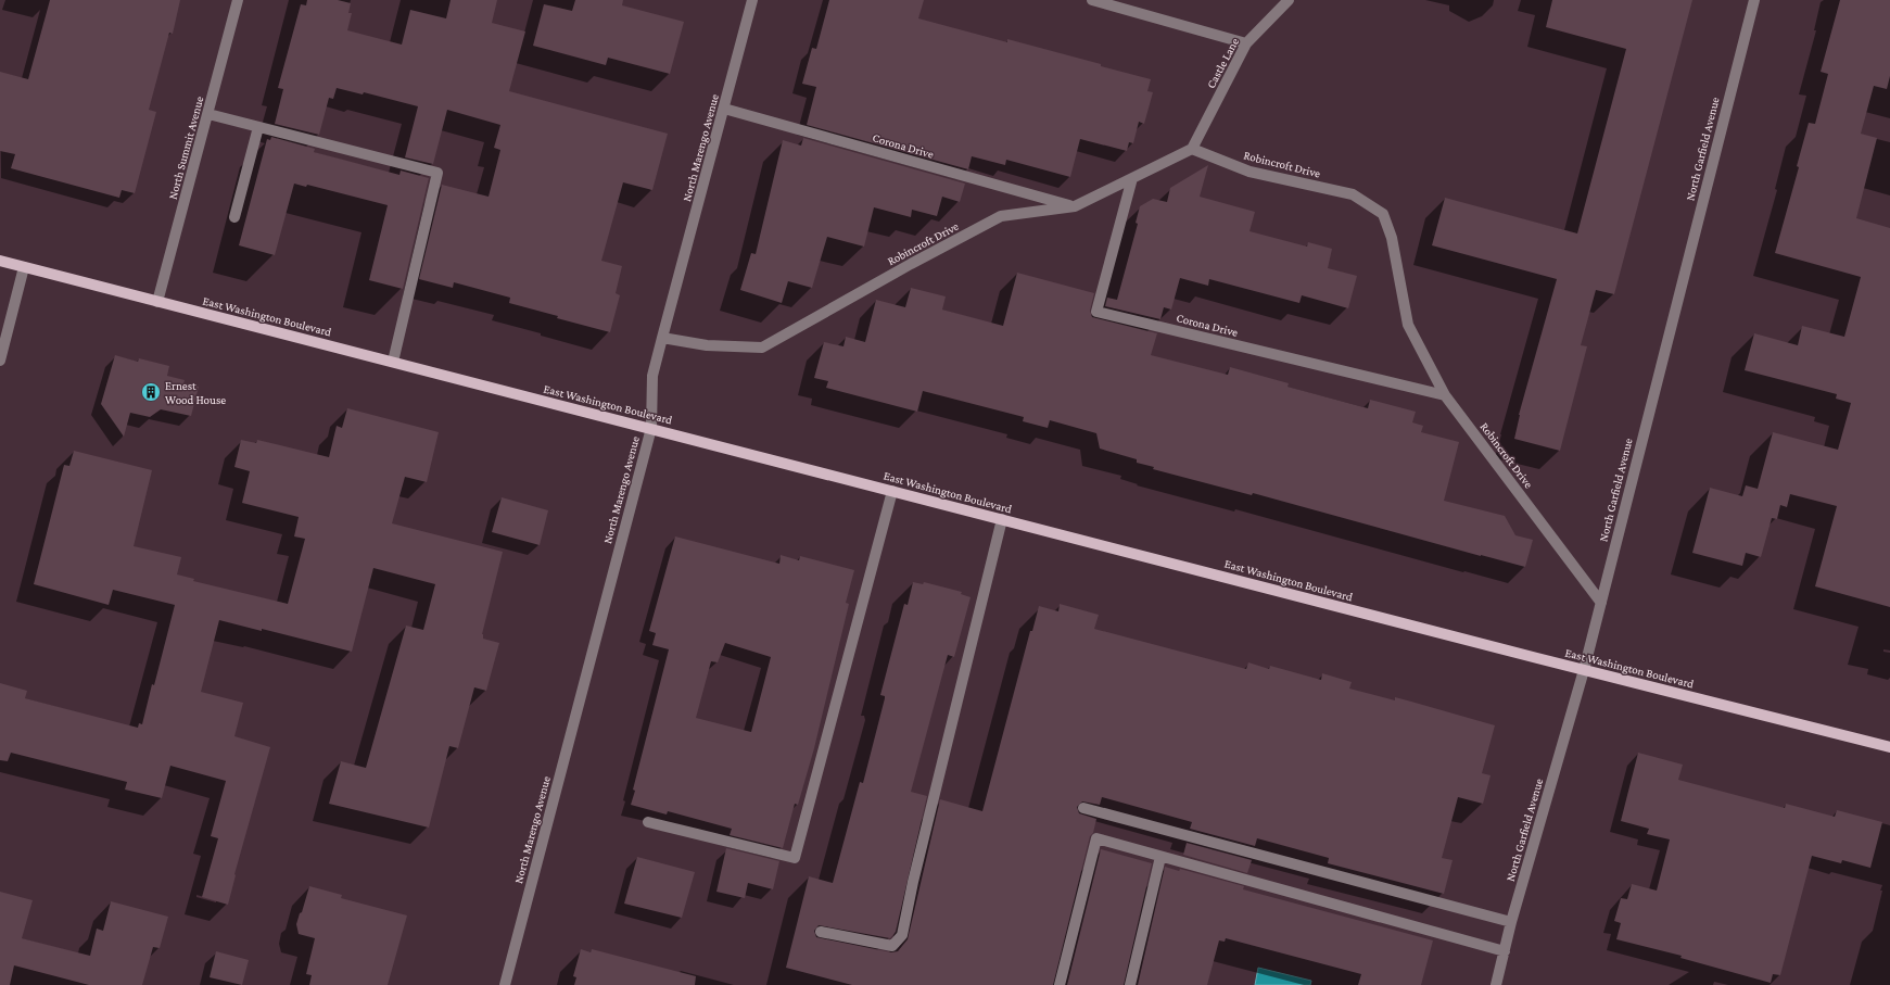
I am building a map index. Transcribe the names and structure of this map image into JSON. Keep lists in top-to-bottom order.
{
  "streets": {
    "main road": ["East Washington Boulevard"],
    "street": [
      "Castle Lane",
      "Corona Drive",
      "North Summit Avenue",
      "North Marengo Avenue",
      "North Garfield Avenue",
      "Robincroft Drive"
    ]
  },
  "crossings": [
    ["Castle Lane", "Robincroft Drive"],
    ["Corona Drive", "North Marengo Avenue"],
    ["Corona Drive", "Robincroft Drive"],
    ["North Summit Avenue", "East Washington Boulevard"],
    ["North Marengo Avenue", "Robincroft Drive"],
    ["North Marengo Avenue", "East Washington Boulevard"],
    ["North Garfield Avenue", "Robincroft Drive"],
    ["North Garfield Avenue", "East Washington Boulevard"]
  ],
  "places": {
    "building": ["Ernest Wood House"]
  }
}
